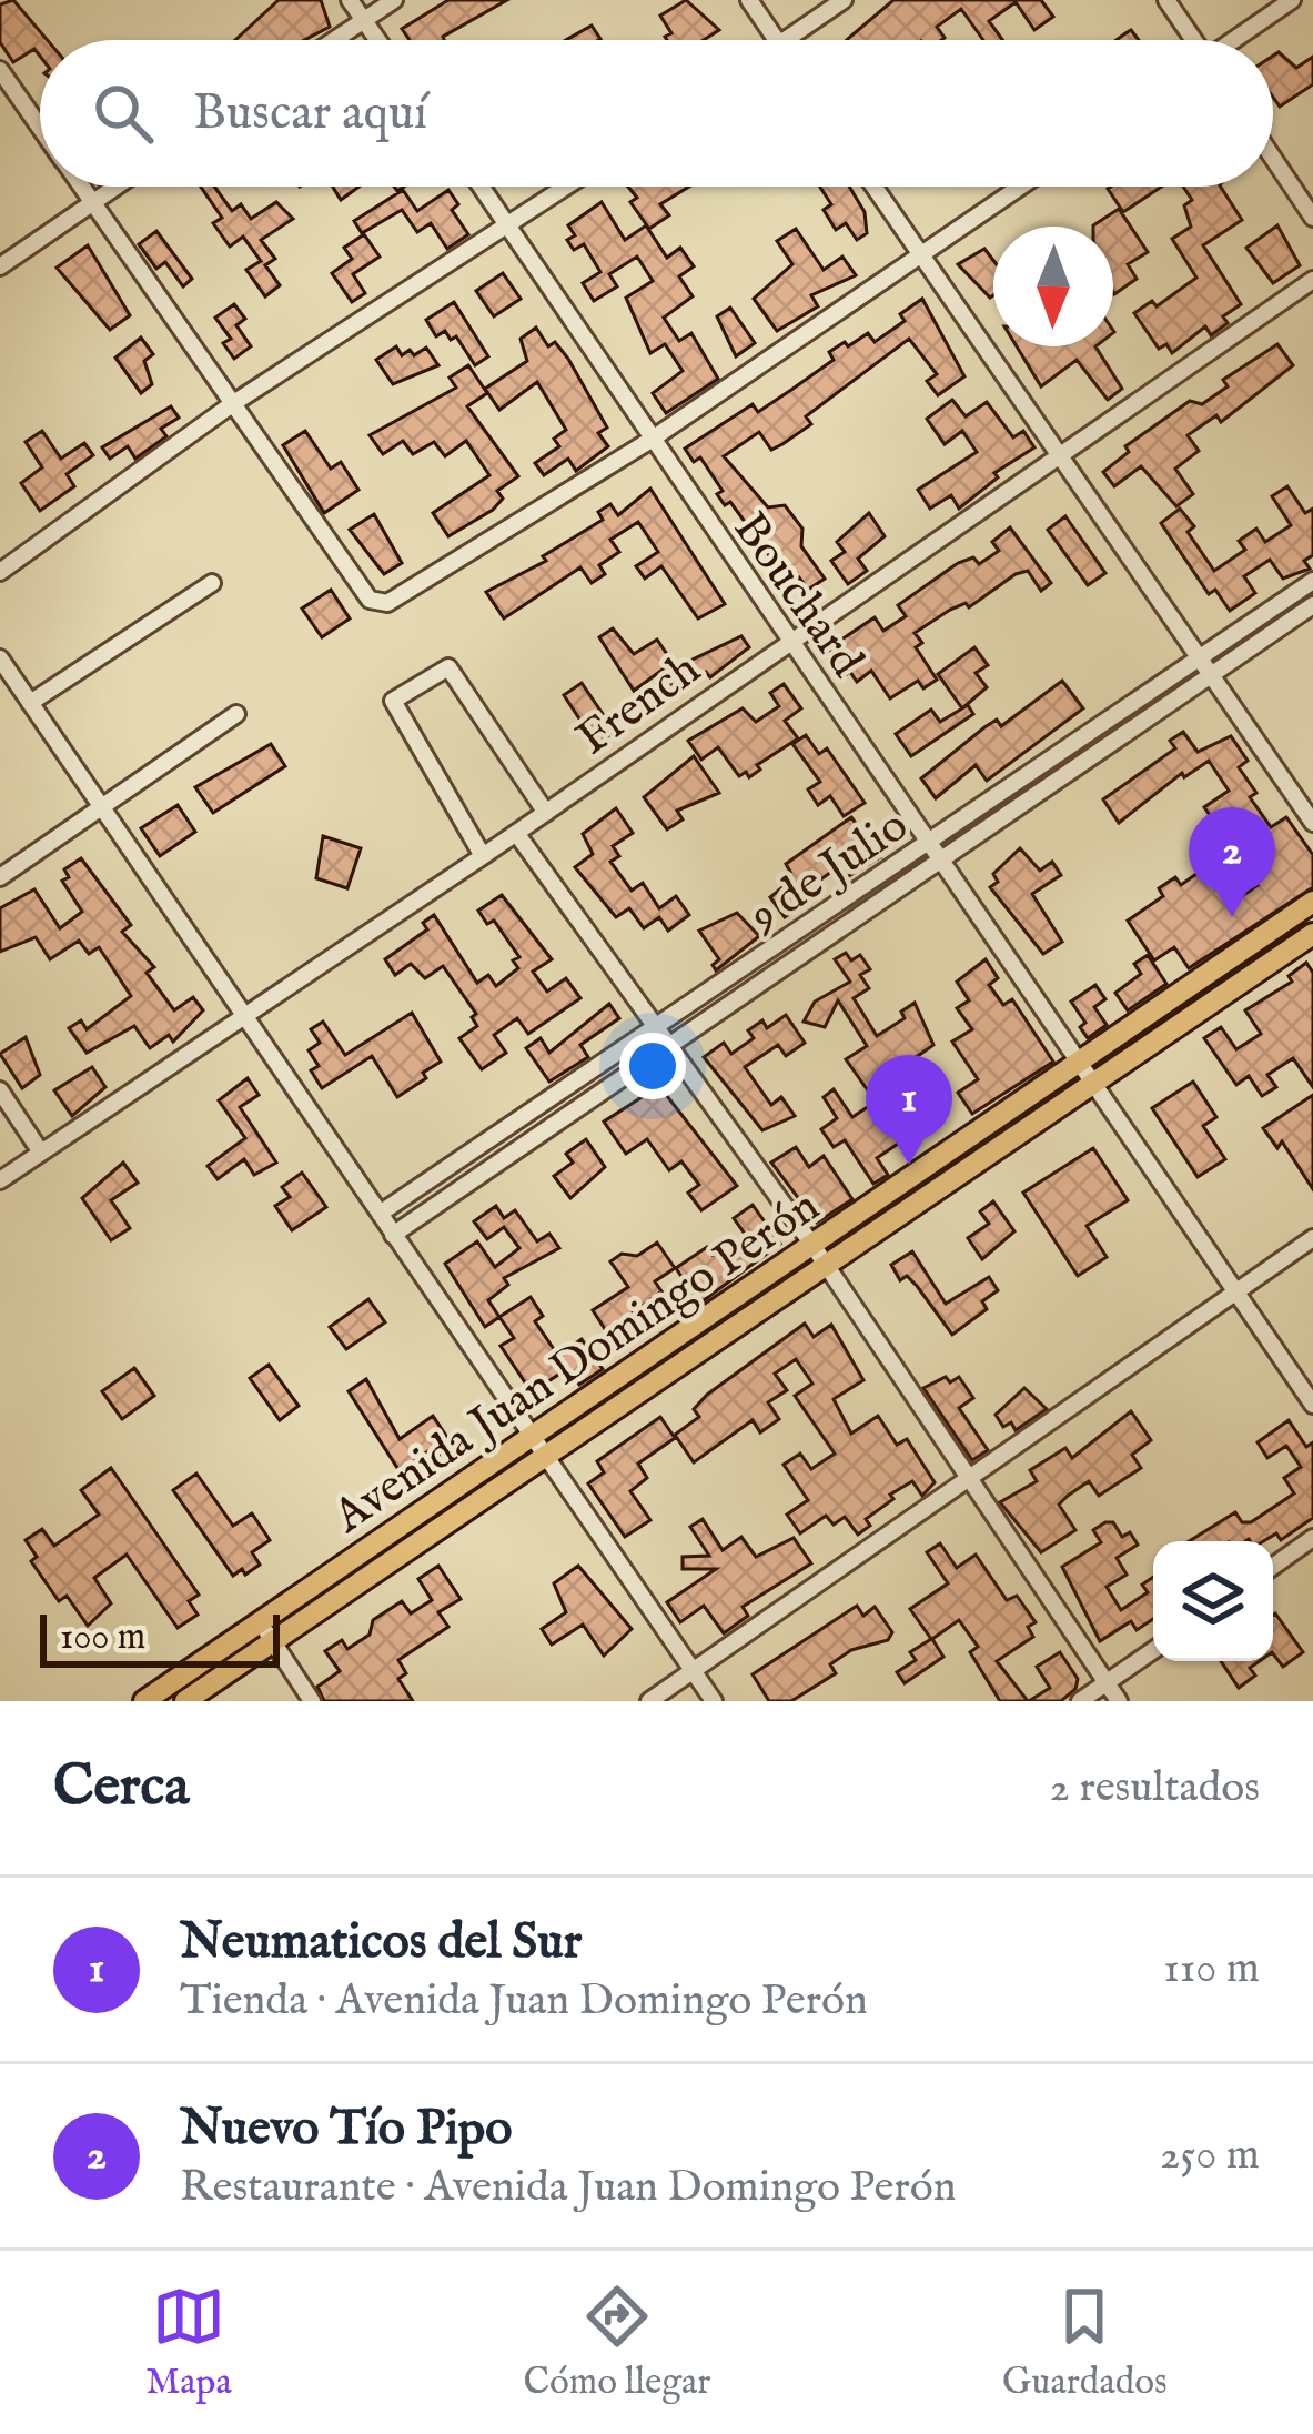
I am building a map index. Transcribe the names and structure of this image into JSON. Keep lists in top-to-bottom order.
{
  "streets": {
    "main road": ["Avenida Juan Domingo Perón"],
    "street": ["Bouchard", "French", "9 de Julio"]
  },
  "crossings": [
    ["Bouchard", "French"],
    ["Bouchard", "9 de Julio"],
    ["Bouchard", "Avenida Juan Domingo Perón"]
  ],
  "scale_bar": "100 m",
  "north": "bottom",
  "page": {
    "search": "Buscar aquí",
    "pins": ["2", "1"],
    "scale": "100 m",
    "heading": ["Cerca", "2 resultados"],
    "list": [
      {
        "mark": "1",
        "name": "Neumaticos del Sur",
        "note": "Tienda · Avenida Juan Domingo Perón",
        "value": "110 m"
      },
      {
        "mark": "2",
        "name": "Nuevo Tío Pipo",
        "note": "Restaurante · Avenida Juan Domingo Perón",
        "value": "250 m"
      }
    ],
    "nav": ["Mapa", "Cómo llegar", "Guardados"]
  }
}
